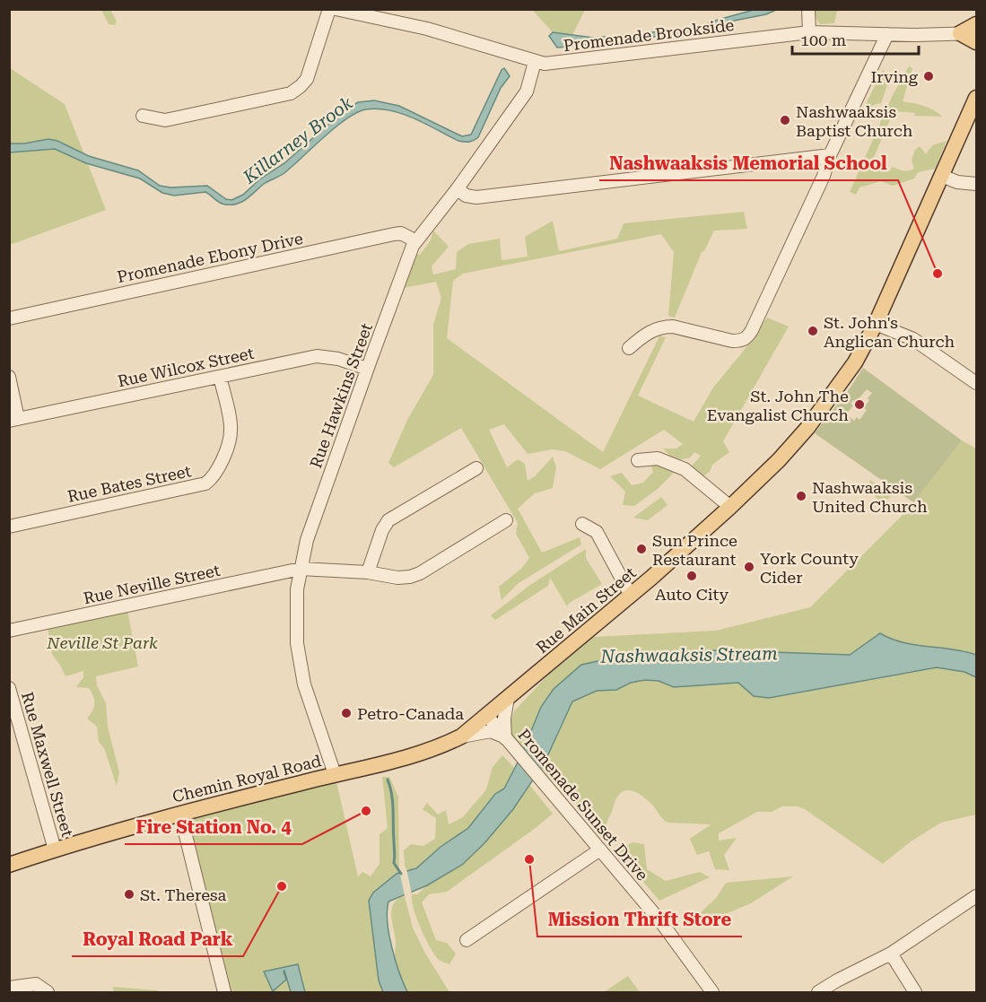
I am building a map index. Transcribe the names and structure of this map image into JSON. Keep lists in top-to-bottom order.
{
  "streets": {
    "main road": ["Rue Main Street", "Chemin Royal Road"],
    "street": [
      "Promenade Brookside",
      "Promenade Ebony Drive",
      "Rue Wilcox Street",
      "Rue Hawkins Street",
      "Rue Bates Street",
      "Rue Neville Street",
      "Rue Maxwell Street",
      "Promenade Sunset Drive"
    ]
  },
  "crossings": [
    ["Promenade Brookside", "Rue Hawkins Street"],
    ["Promenade Ebony Drive", "Rue Hawkins Street"],
    ["Rue Wilcox Street", "Rue Hawkins Street"],
    ["Rue Wilcox Street", "Rue Bates Street"],
    ["Rue Hawkins Street", "Rue Neville Street"],
    ["Rue Hawkins Street", "Chemin Royal Road"],
    ["Rue Main Street", "Chemin Royal Road"],
    ["Rue Main Street", "Promenade Sunset Drive"],
    ["Rue Maxwell Street", "Chemin Royal Road"],
    ["Chemin Royal Road", "Promenade Sunset Drive"]
  ],
  "water": ["Killarney Brook", "Nashwaaksis Stream"],
  "parks": ["Neville St Park"],
  "places": [
    "Irving",
    "Nashwaaksis Baptist Church",
    "Nashwaaksis Memorial School",
    "St. John's Anglican Church",
    "St. John The Evangalist Church",
    "Nashwaaksis United Church",
    "Sun Prince Restaurant",
    "York County Cider",
    "Auto City",
    "Petro-Canada",
    "Fire Station No. 4",
    "Mission Thrift Store",
    "Royal Road Park",
    "St. Theresa"
  ],
  "scale_bar": "100 m"
}
